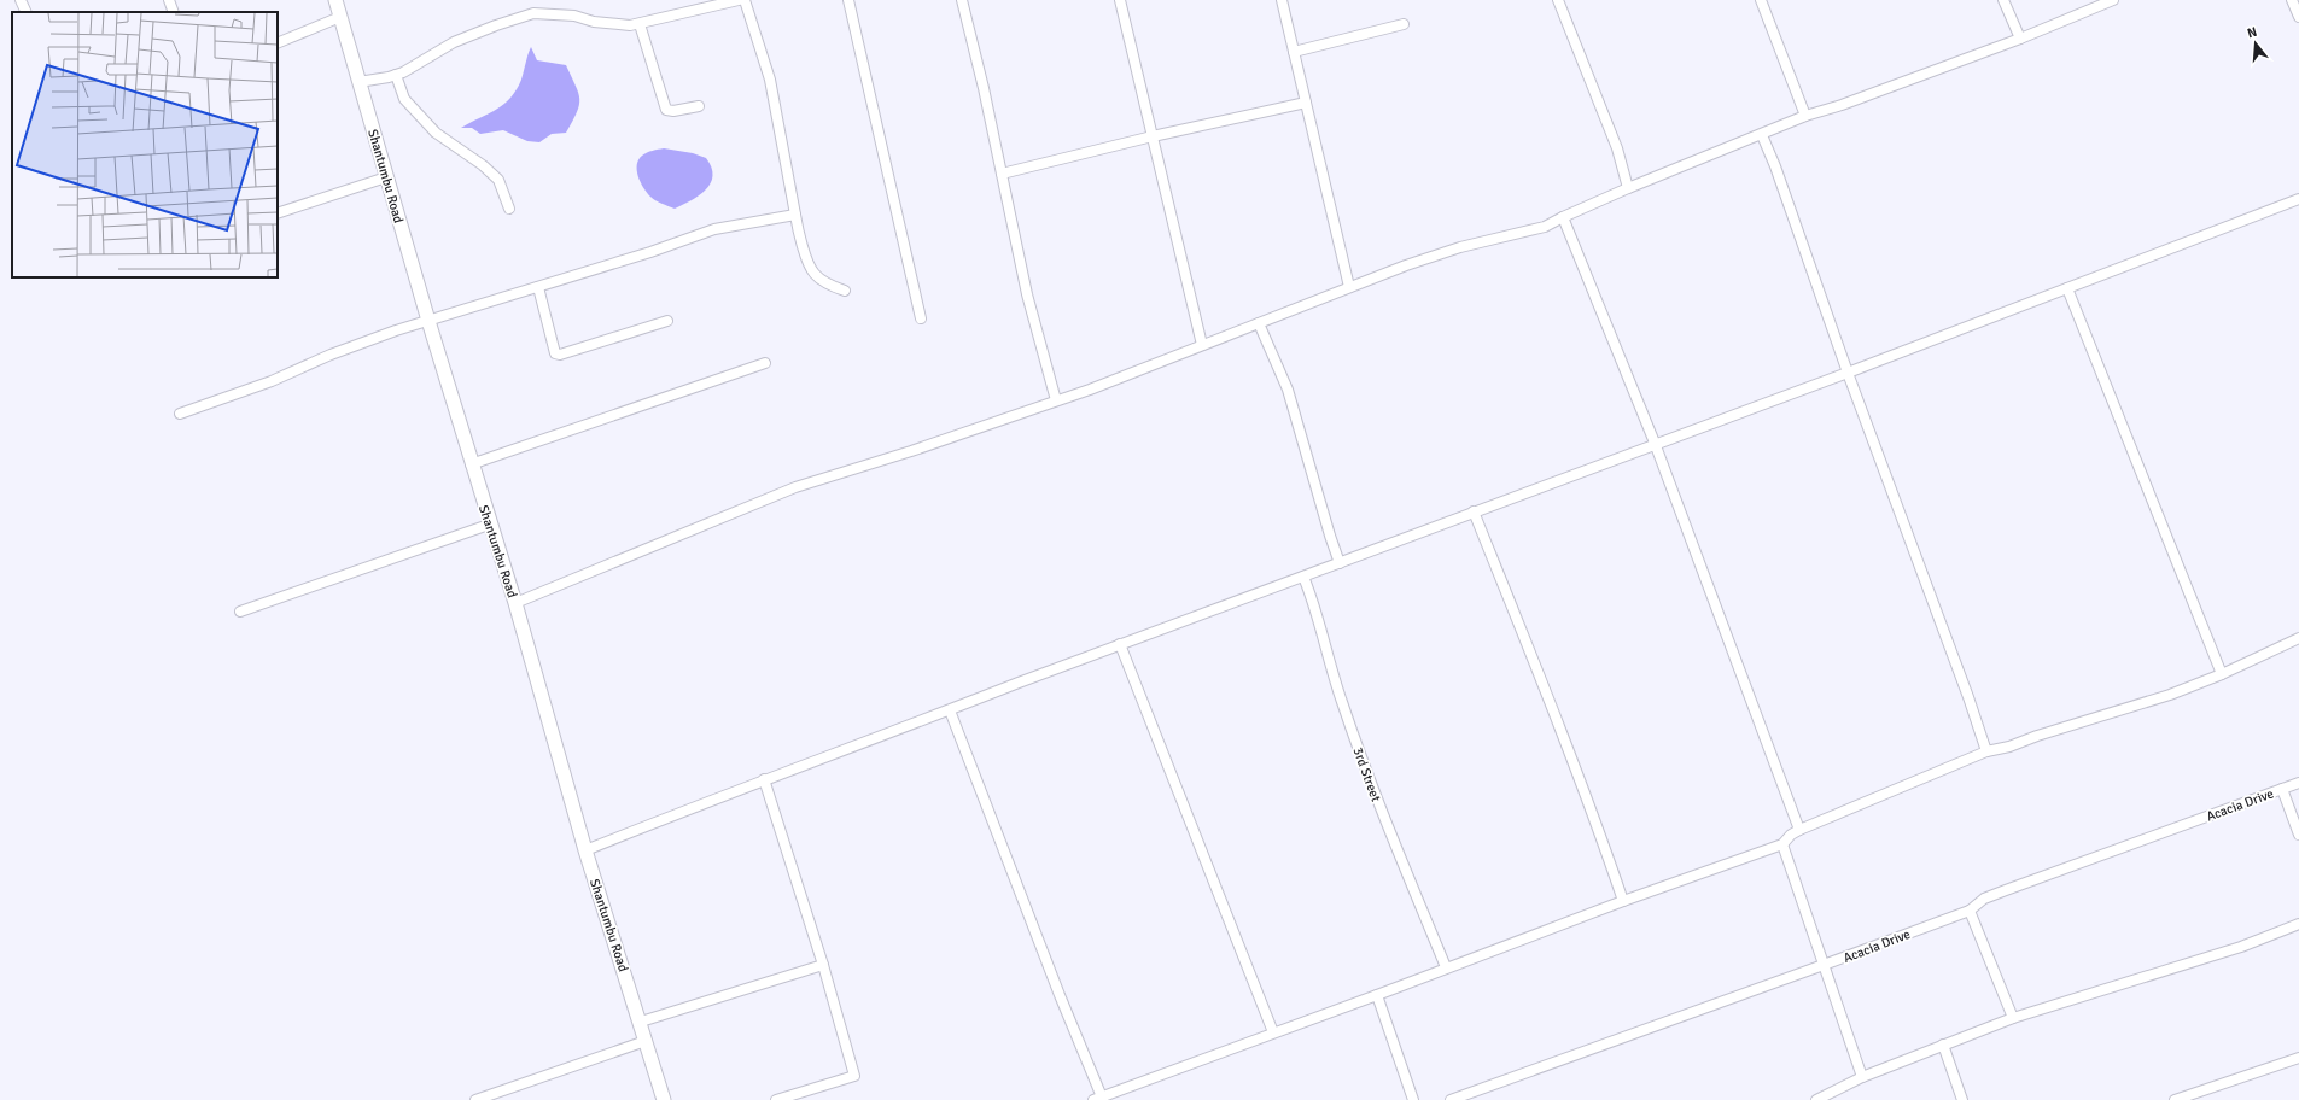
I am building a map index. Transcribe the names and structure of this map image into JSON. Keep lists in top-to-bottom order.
{
  "streets": {
    "street": ["Shantumbu Road", "3rd Street", "Acacia Drive"]
  },
  "north": "top"
}
